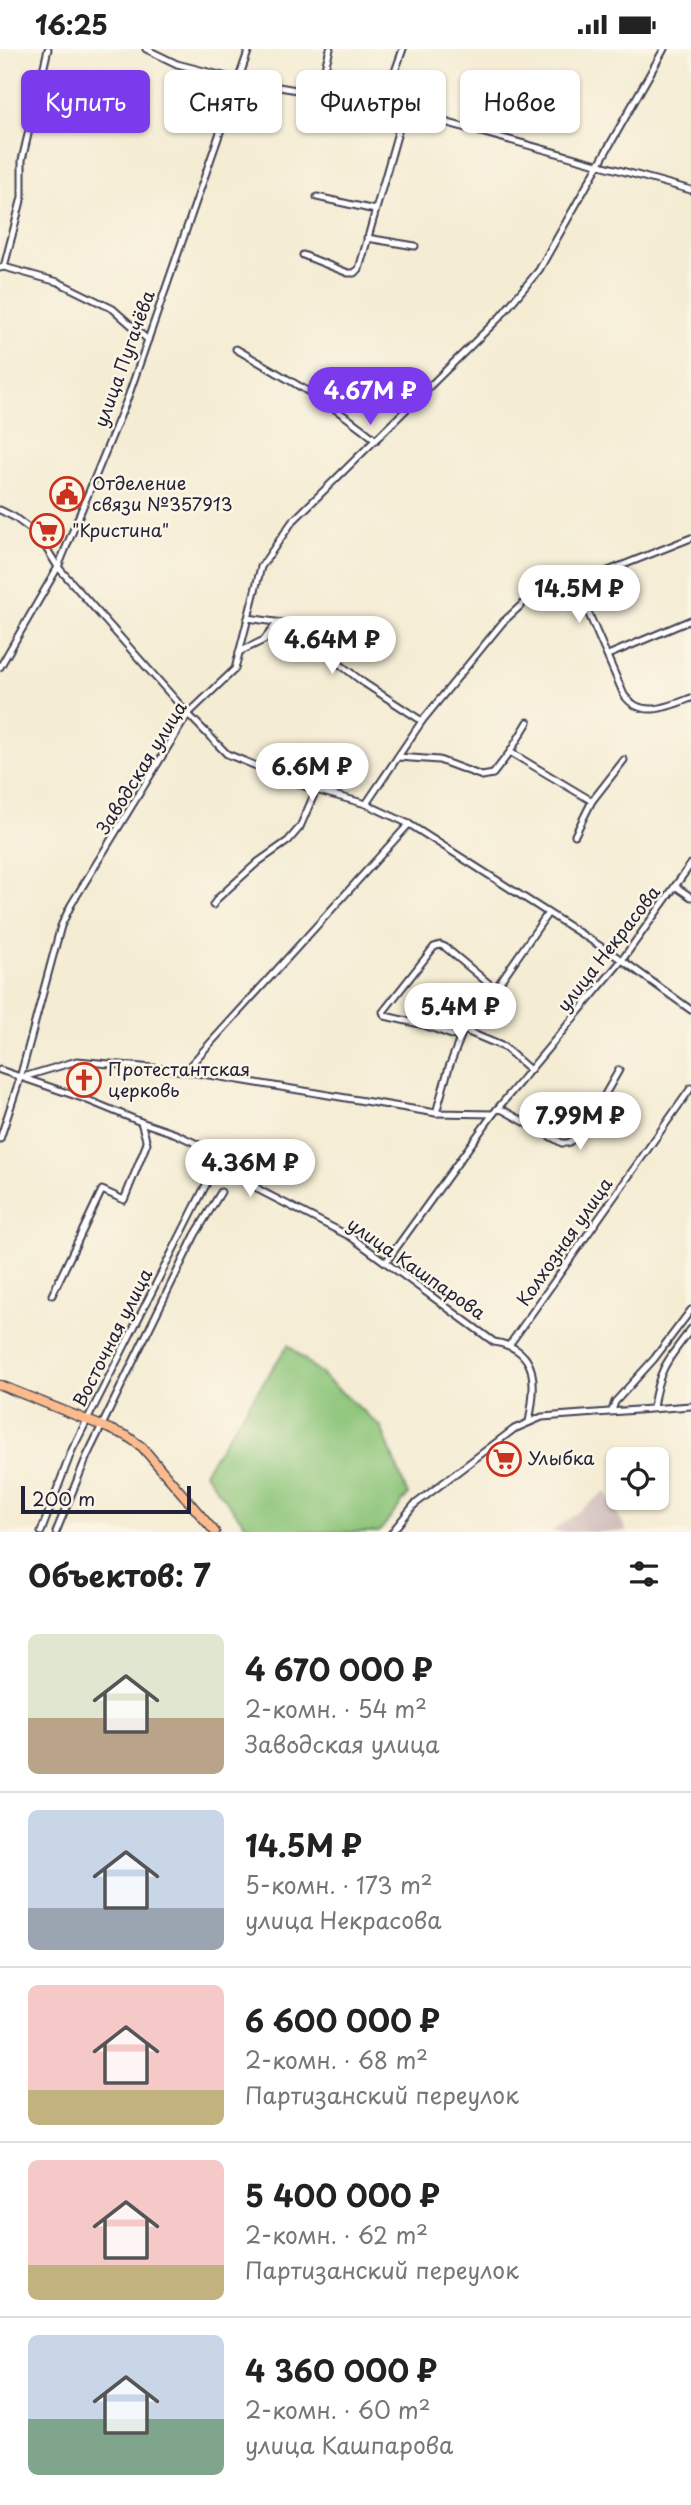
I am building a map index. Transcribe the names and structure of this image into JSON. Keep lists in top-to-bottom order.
{
  "streets": {
    "street": [
      "улица Пугачёва",
      "Заводская улица",
      "улица Некрасова",
      "Колхозная улица",
      "улица Кашпарова",
      "Восточная улица"
    ]
  },
  "crossings": [
    ["Заводская улица", "улица Кашпарова"],
    ["улица Некрасова", "улица Кашпарова"],
    ["Колхозная улица", "улица Кашпарова"],
    ["улица Кашпарова", "Восточная улица"]
  ],
  "places": {
    "public building": ["Отделение связи №357913"],
    "supermarket": ["\"Кристина\"", "Улыбка"],
    "church": ["Протестантская церковь"]
  },
  "scale_bar": "200 m",
  "page": {
    "status": "16:25",
    "chip": [
      "Купить",
      "Снять",
      "Фильтры",
      "Новое"
    ],
    "price": [
      "4.67M ₽",
      "14.5M ₽",
      "4.64M ₽",
      "6.6M ₽",
      "5.4M ₽",
      "7.99M ₽",
      "4.36M ₽"
    ],
    "scale": "200 m",
    "heading": "Объектов: 7",
    "list": [
      {
        "name": "4 670 000 ₽",
        "note": "2-комн. · 54 m² · Заводская улица"
      },
      {
        "name": "14.5M ₽",
        "note": "5-комн. · 173 m² · улица Некрасова"
      },
      {
        "name": "6 600 000 ₽",
        "note": "2-комн. · 68 m² · Партизанский переулок"
      },
      {
        "name": "5 400 000 ₽",
        "note": "2-комн. · 62 m² · Партизанский переулок"
      },
      {
        "name": "4 360 000 ₽",
        "note": "2-комн. · 60 m² · улица Кашпарова"
      }
    ]
  }
}
